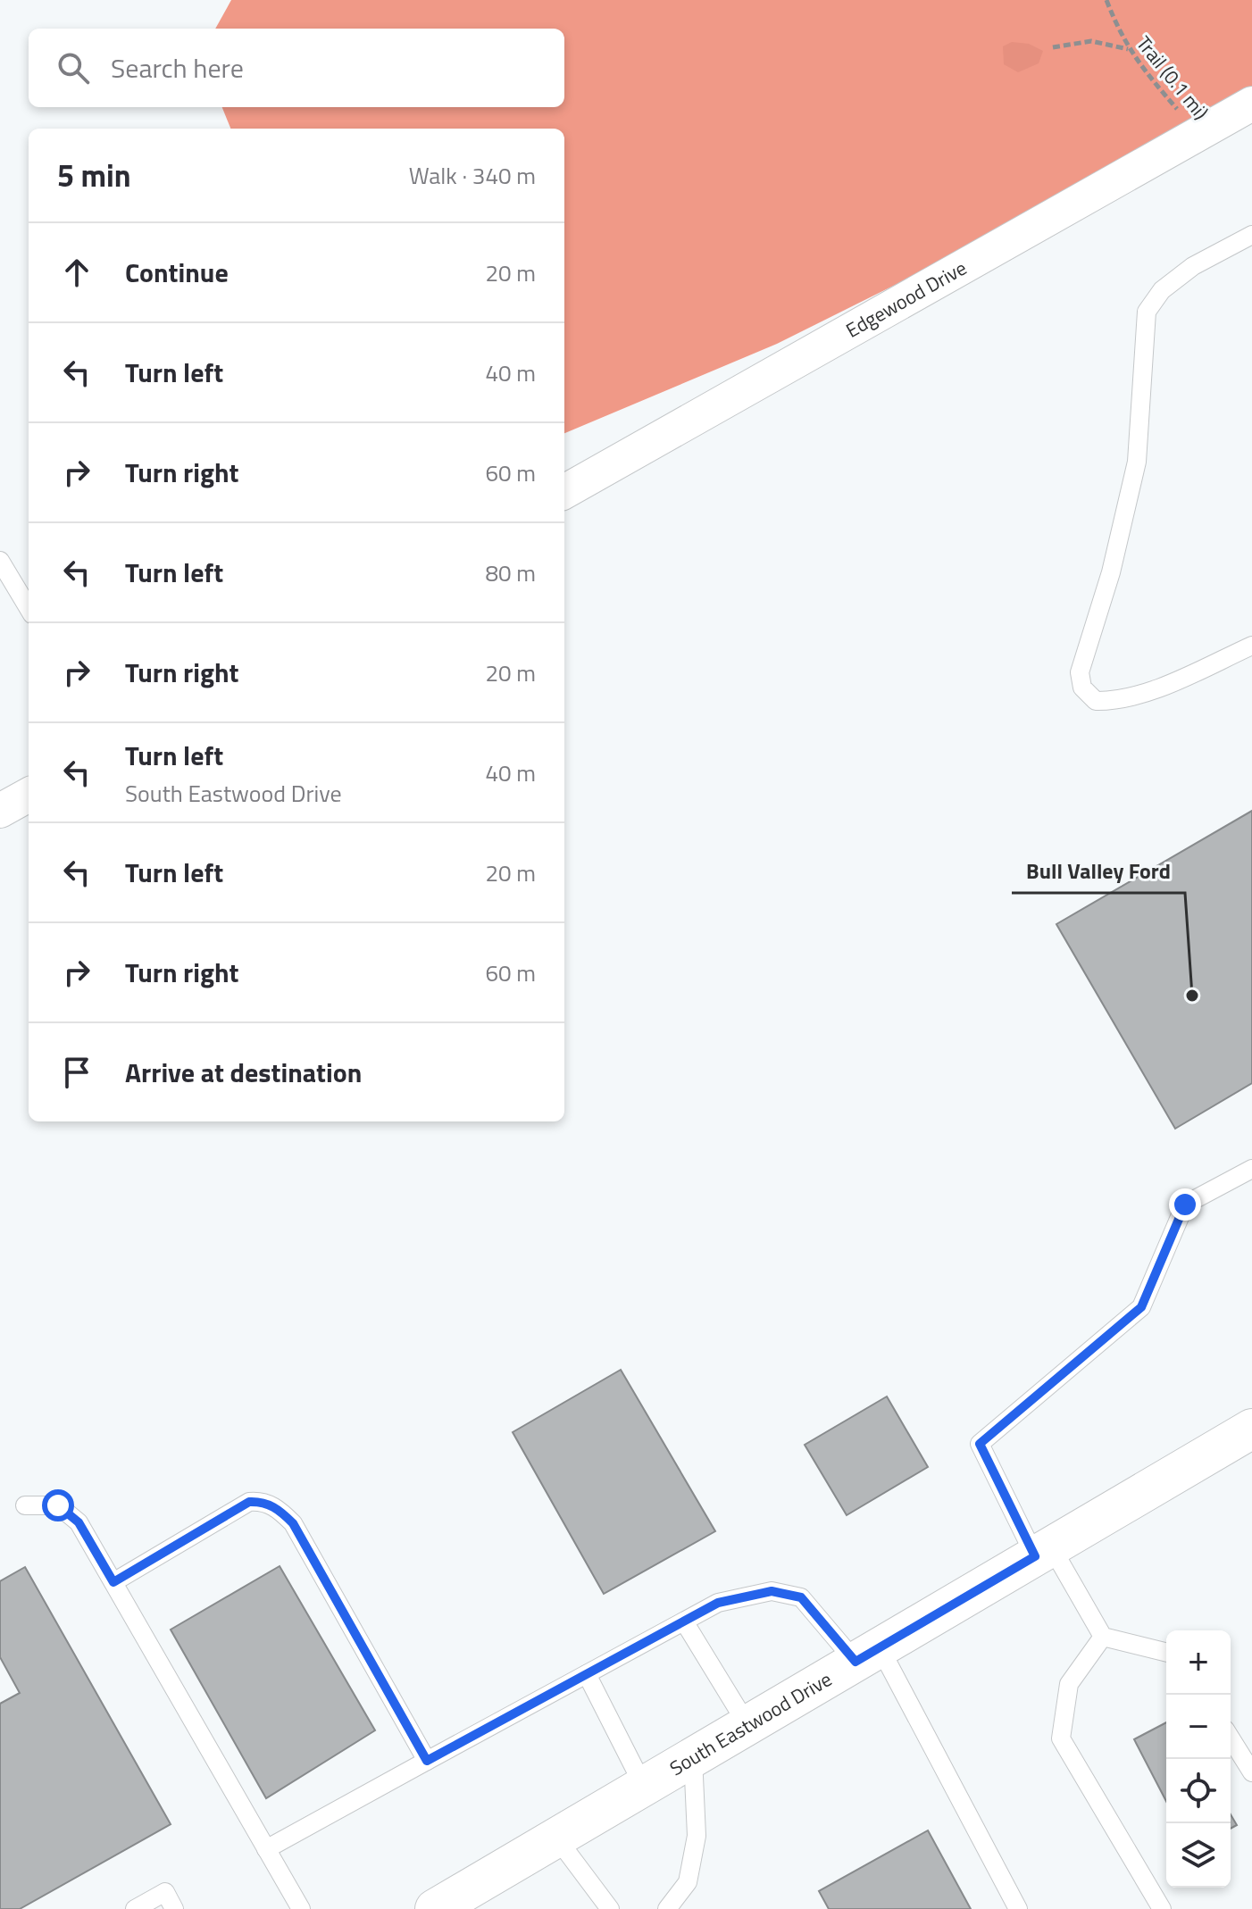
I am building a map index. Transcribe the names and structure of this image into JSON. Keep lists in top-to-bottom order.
{
  "streets": {
    "main road": ["South Eastwood Drive"],
    "street": ["Edgewood Drive"],
    "path": ["Trail (0.1 mi)"]
  },
  "crossings": [
    ["Trail (0.1 mi)", "Edgewood Drive"]
  ],
  "places": ["Bull Valley Ford"],
  "page": {
    "search": "Search here",
    "heading": ["5 min", "Walk · 340 m"],
    "list": [
      ["Continue", "20 m"],
      ["Turn left", "40 m"],
      ["Turn right", "60 m"],
      ["Turn left", "80 m"],
      ["Turn right", "20 m"],
      ["Turn left", "South Eastwood Drive", "40 m"],
      ["Turn left", "20 m"],
      ["Turn right", "60 m"],
      "Arrive at destination"
    ],
    "map_buttons": ["+", "−"]
  }
}
